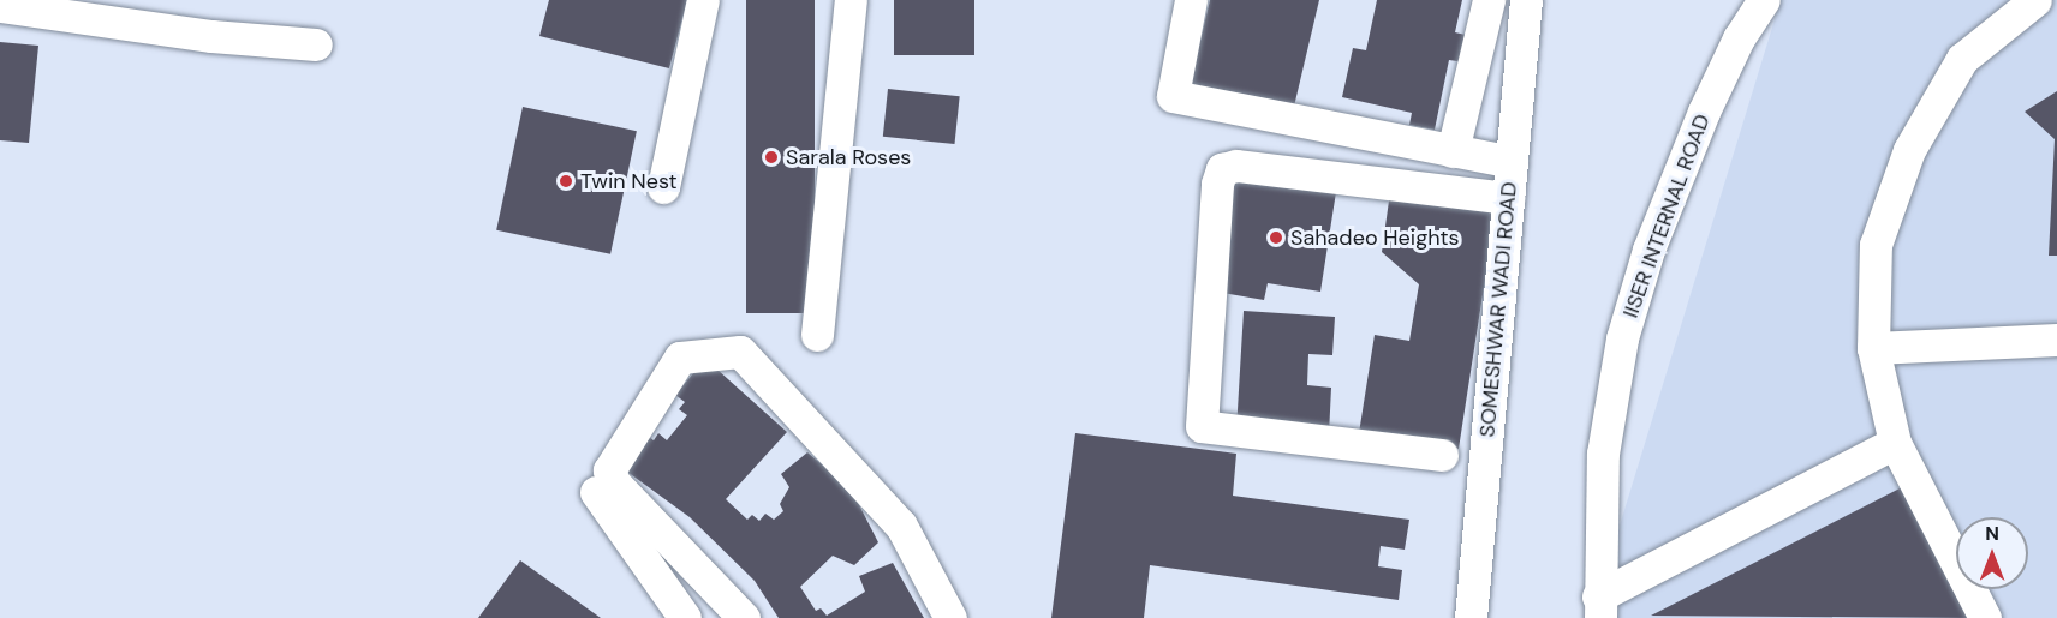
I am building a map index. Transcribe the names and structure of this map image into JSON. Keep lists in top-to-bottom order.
{
  "streets": {
    "street": ["IISER INTERNAL ROAD", "SOMESHWAR WADI ROAD"]
  },
  "places": ["Sarala Roses", "Twin Nest", "Sahadeo Heights"],
  "north": "top"
}
